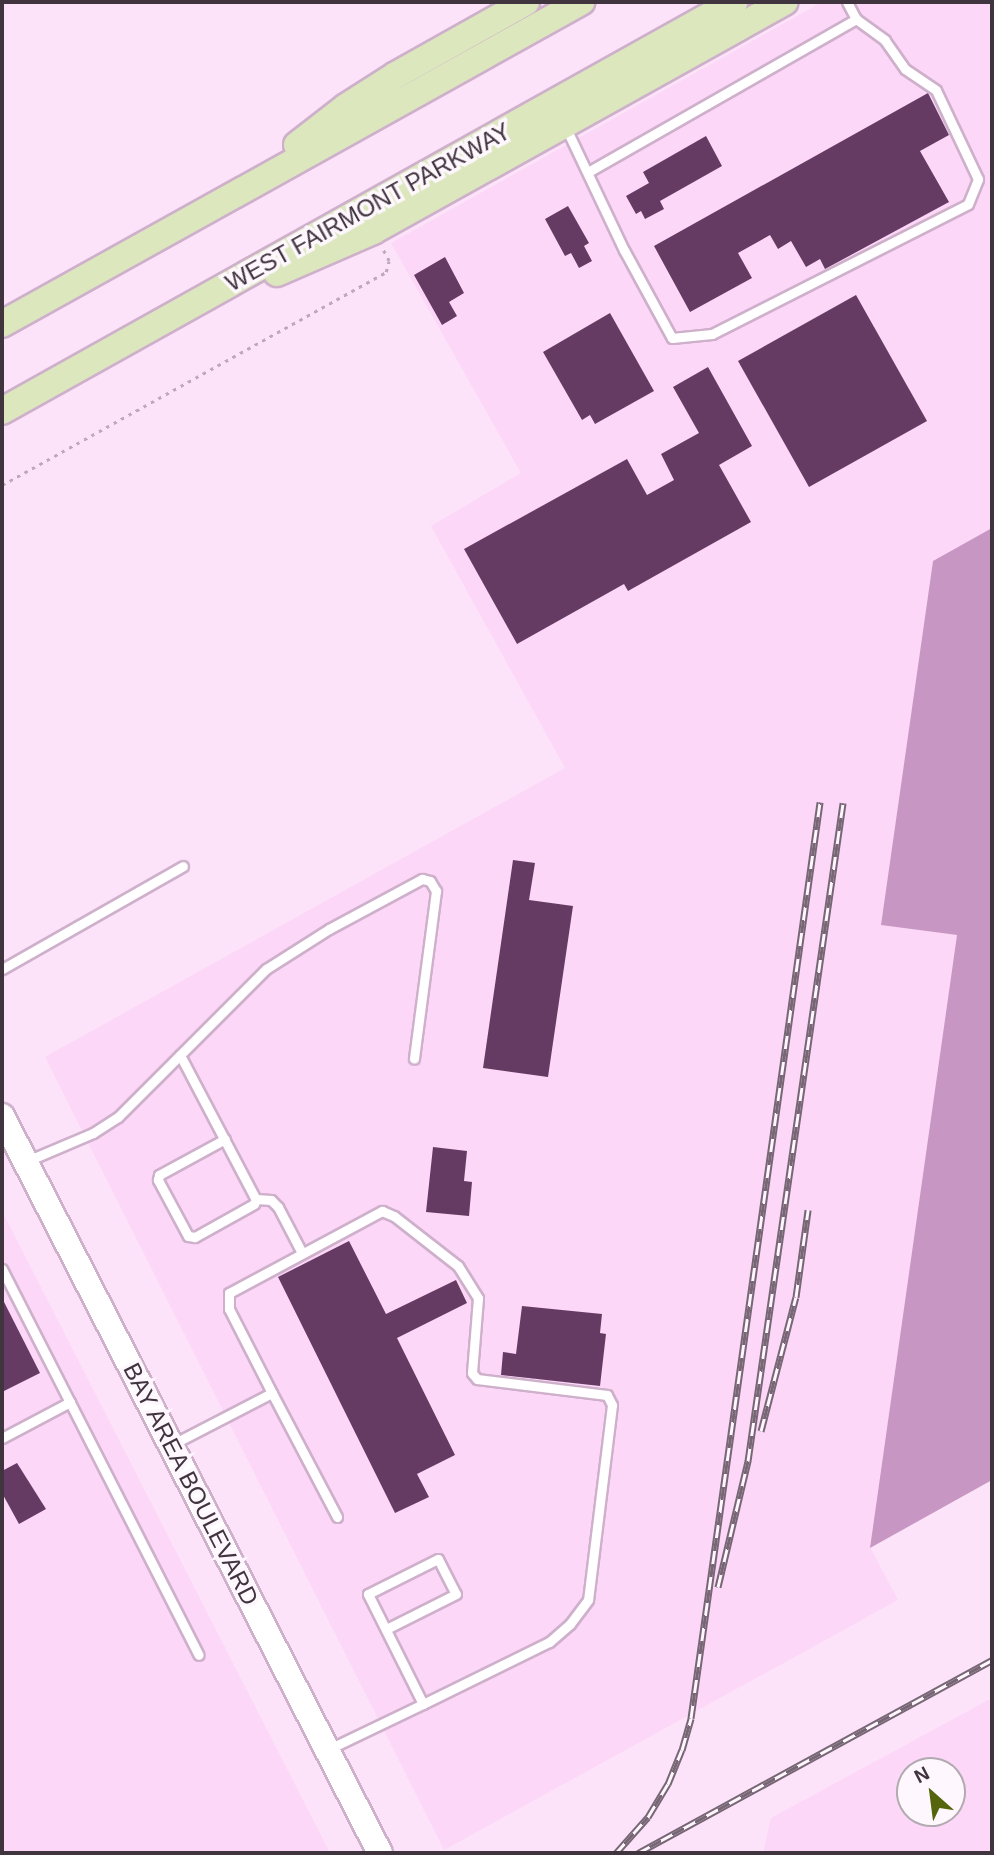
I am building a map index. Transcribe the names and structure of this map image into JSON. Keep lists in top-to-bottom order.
{
  "streets": {
    "main road": ["WEST FAIRMONT PARKWAY", "BAY AREA BOULEVARD"]
  },
  "north": "top left"
}
